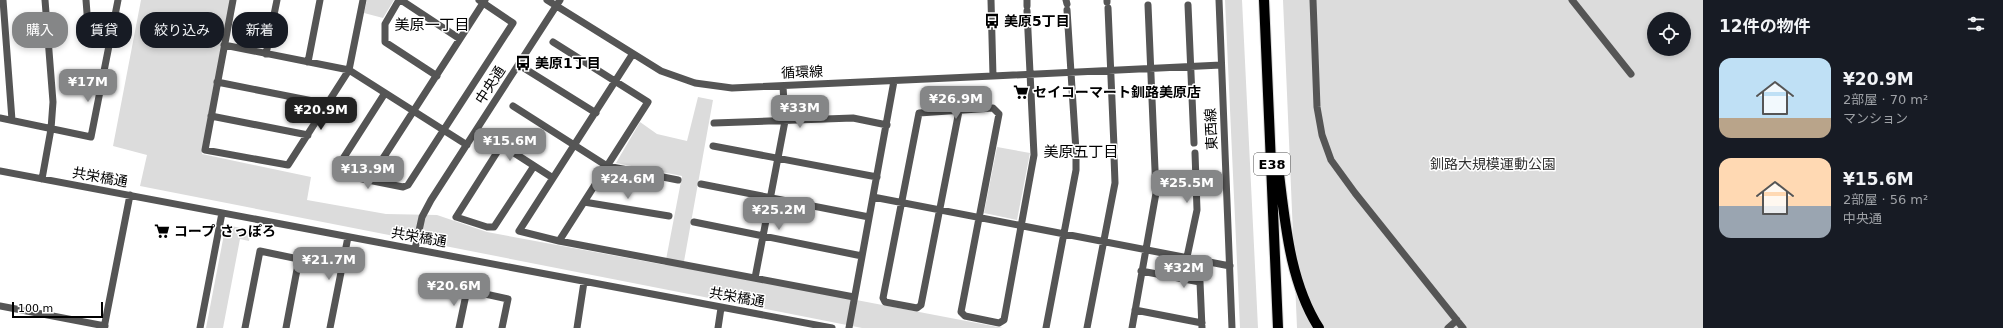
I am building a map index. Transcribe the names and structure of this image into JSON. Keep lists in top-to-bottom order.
{
  "streets": {
    "highway": ["E38"],
    "street": [
      "循環線",
      "中央通",
      "東西線",
      "共栄橋通"
    ]
  },
  "crossings": [
    ["循環線", "中央通"],
    ["循環線", "東西線"],
    ["中央通", "共栄橋通"]
  ],
  "districts": ["美原一丁目", "美原五丁目"],
  "parks": ["釧路大規模運動公園"],
  "places": {
    "bus stop": ["美原5丁目", "美原1丁目"],
    "supermarket": ["セイコーマート釧路美原店", "コープ さっぽろ"]
  },
  "scale_bar": "100 m",
  "page": {
    "heading": "12件の物件",
    "chip": [
      "購入",
      "賃貸",
      "絞り込み",
      "新着"
    ],
    "list": [
      {
        "name": "¥20.9M",
        "note": "2部屋 · 70 m² · マンション"
      },
      {
        "name": "¥15.6M",
        "note": "2部屋 · 56 m² · 中央通"
      }
    ],
    "price": [
      "¥17M",
      "¥26.9M",
      "¥33M",
      "¥20.9M",
      "¥15.6M",
      "¥13.9M",
      "¥24.6M",
      "¥25.5M",
      "¥25.2M",
      "¥21.7M",
      "¥32M",
      "¥20.6M"
    ],
    "scale": "100 m"
  }
}
